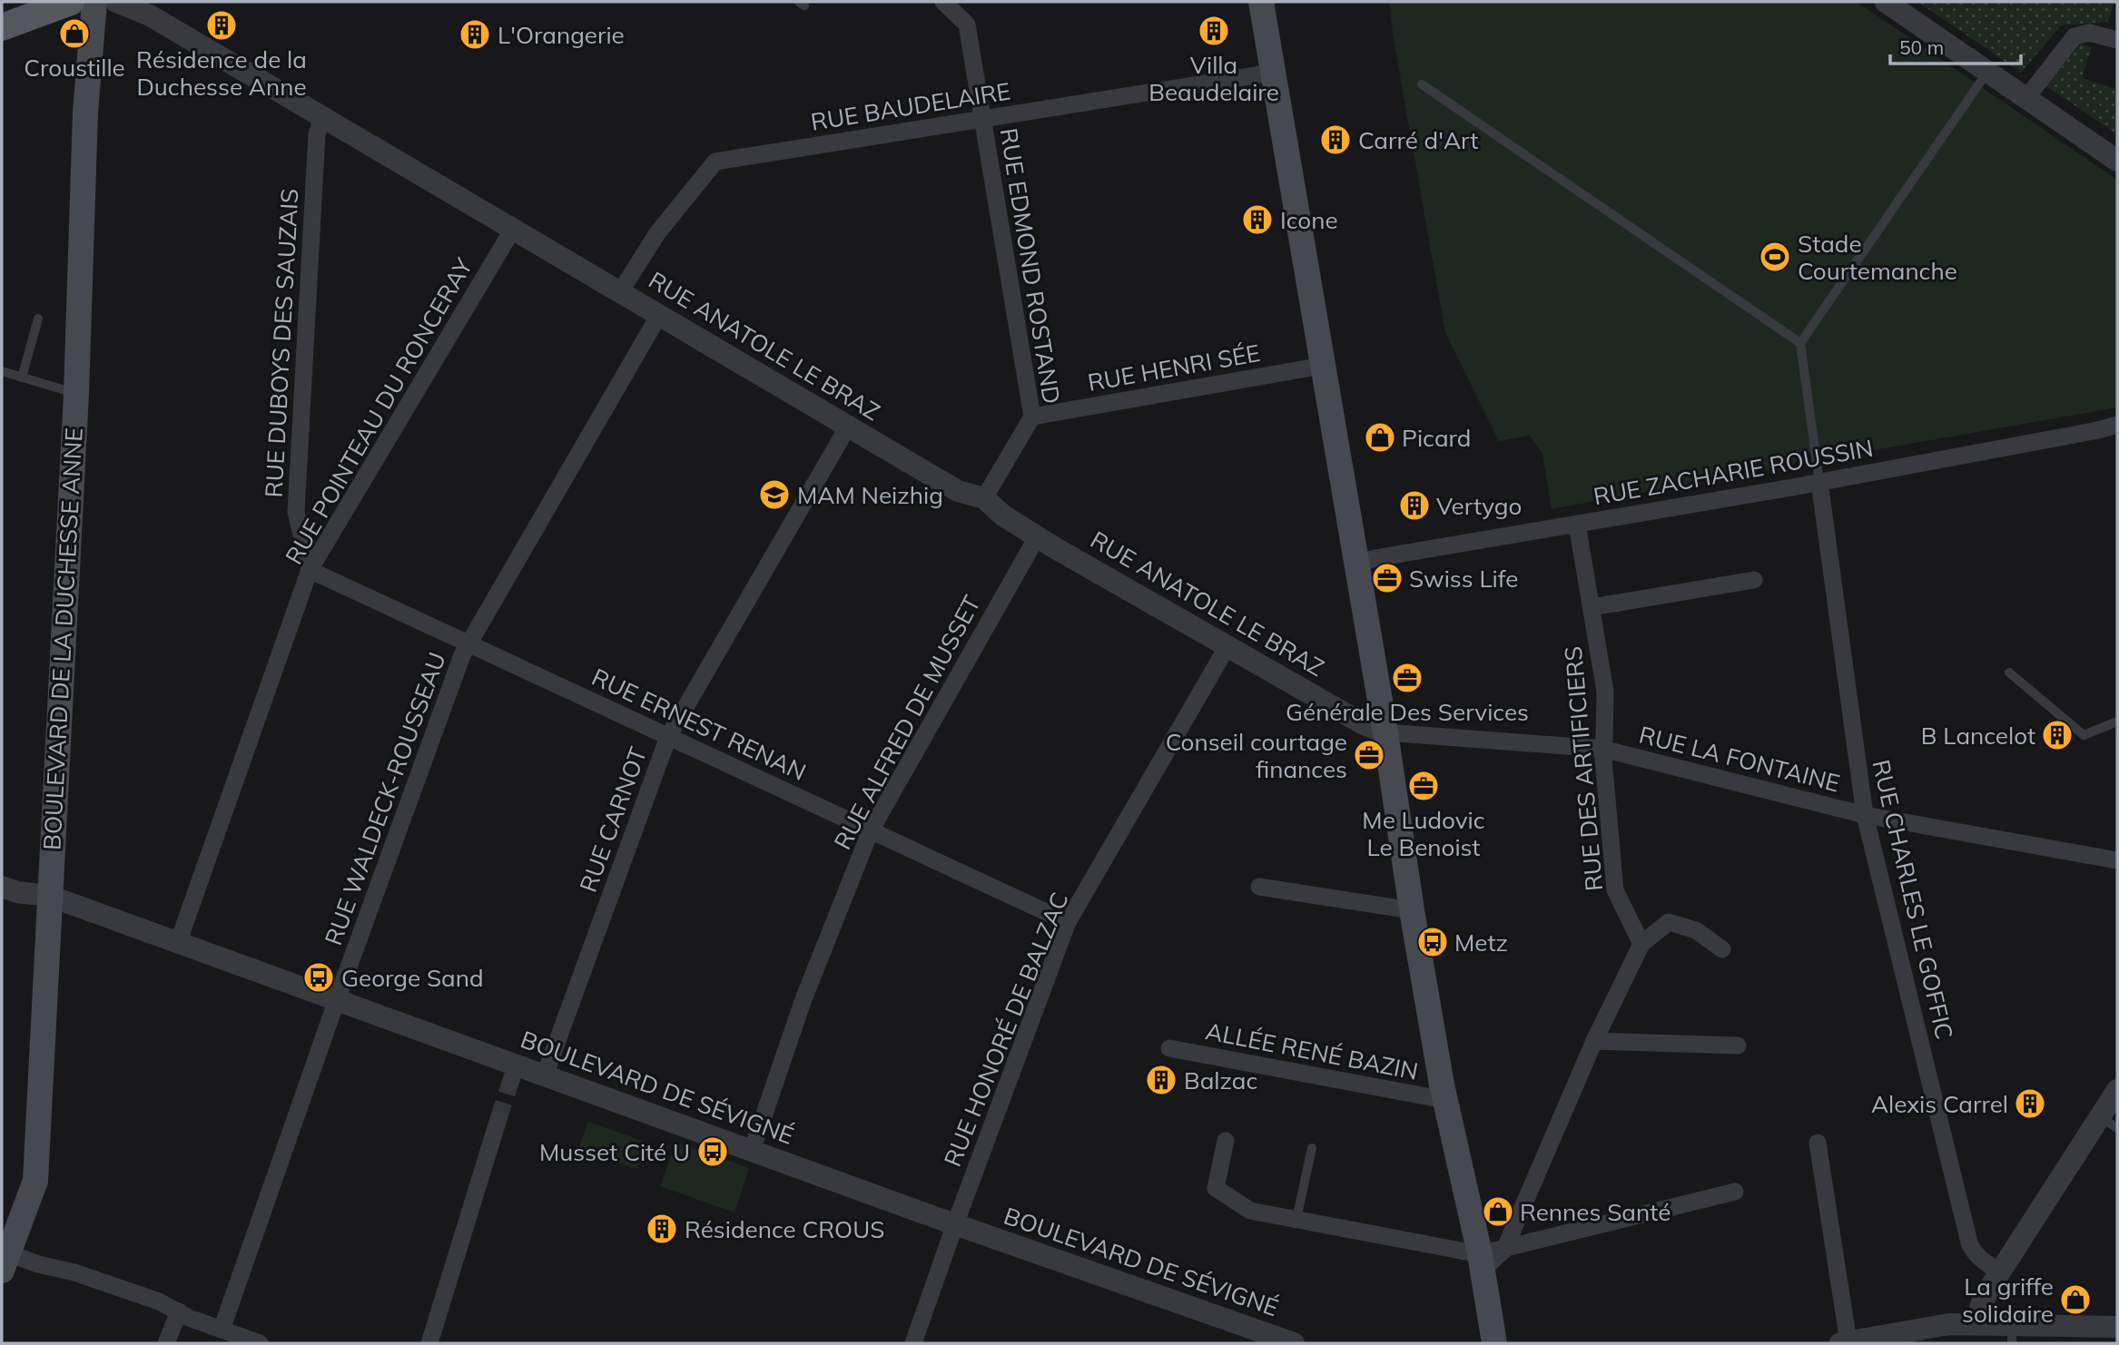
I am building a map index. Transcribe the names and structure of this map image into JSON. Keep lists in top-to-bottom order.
{
  "streets": {
    "main road": ["BOULEVARD DE LA DUCHESSE ANNE"],
    "street": [
      "RUE BAUDELAIRE",
      "RUE EDMOND ROSTAND",
      "RUE DUBOYS DES SAUZAIS",
      "RUE ANATOLE LE BRAZ",
      "RUE HENRI SÉE",
      "RUE POINTEAU DU RONCERAY",
      "RUE ZACHARIE ROUSSIN",
      "RUE ALFRED DE MUSSET",
      "RUE ERNEST RENAN",
      "RUE LA FONTAINE",
      "RUE DES ARTIFICIERS",
      "RUE WALDECK-ROUSSEAU",
      "RUE CARNOT",
      "RUE CHARLES LE GOFFIC",
      "RUE HONORÉ DE BALZAC",
      "ALLÉE RENÉ BAZIN",
      "BOULEVARD DE SÉVIGNÉ"
    ]
  },
  "crossings": [
    ["RUE BAUDELAIRE", "RUE EDMOND ROSTAND"],
    ["RUE BAUDELAIRE", "RUE ANATOLE LE BRAZ"],
    ["RUE EDMOND ROSTAND", "RUE ANATOLE LE BRAZ"],
    ["RUE EDMOND ROSTAND", "RUE HENRI SÉE"],
    ["RUE DUBOYS DES SAUZAIS", "RUE ANATOLE LE BRAZ"],
    ["RUE DUBOYS DES SAUZAIS", "RUE POINTEAU DU RONCERAY"],
    ["RUE DUBOYS DES SAUZAIS", "RUE ERNEST RENAN"],
    ["RUE ANATOLE LE BRAZ", "RUE POINTEAU DU RONCERAY"],
    ["RUE ANATOLE LE BRAZ", "RUE ALFRED DE MUSSET"],
    ["RUE ANATOLE LE BRAZ", "RUE LA FONTAINE"],
    ["RUE ANATOLE LE BRAZ", "RUE WALDECK-ROUSSEAU"],
    ["RUE ANATOLE LE BRAZ", "RUE CARNOT"],
    ["RUE ANATOLE LE BRAZ", "RUE HONORÉ DE BALZAC"],
    ["RUE POINTEAU DU RONCERAY", "RUE ERNEST RENAN"],
    ["RUE POINTEAU DU RONCERAY", "BOULEVARD DE SÉVIGNÉ"],
    ["RUE ZACHARIE ROUSSIN", "RUE DES ARTIFICIERS"],
    ["RUE ZACHARIE ROUSSIN", "RUE CHARLES LE GOFFIC"],
    ["BOULEVARD DE LA DUCHESSE ANNE", "BOULEVARD DE SÉVIGNÉ"],
    ["RUE ALFRED DE MUSSET", "RUE ERNEST RENAN"],
    ["RUE ALFRED DE MUSSET", "BOULEVARD DE SÉVIGNÉ"],
    ["RUE ERNEST RENAN", "RUE WALDECK-ROUSSEAU"],
    ["RUE ERNEST RENAN", "RUE CARNOT"],
    ["RUE ERNEST RENAN", "RUE HONORÉ DE BALZAC"],
    ["RUE LA FONTAINE", "RUE DES ARTIFICIERS"],
    ["RUE LA FONTAINE", "RUE CHARLES LE GOFFIC"],
    ["RUE WALDECK-ROUSSEAU", "BOULEVARD DE SÉVIGNÉ"],
    ["RUE CARNOT", "BOULEVARD DE SÉVIGNÉ"],
    ["RUE HONORÉ DE BALZAC", "BOULEVARD DE SÉVIGNÉ"]
  ],
  "places": {
    "building": [
      "Résidence de la Duchesse Anne",
      "Villa Beaudelaire",
      "L'Orangerie",
      "Carré d'Art",
      "Icone",
      "Vertygo",
      "B Lancelot",
      "Balzac",
      "Alexis Carrel",
      "Résidence CROUS"
    ],
    "shop": [
      "Croustille",
      "Picard",
      "Rennes Santé",
      "La griffe solidaire"
    ],
    "sports": ["Stade Courtemanche"],
    "school or university": ["MAM Neizhig"],
    "office": [
      "Swiss Life",
      "Générale Des Services",
      "Conseil courtage finances",
      "Me Ludovic Le Benoist"
    ],
    "bus stop": ["Metz", "George Sand", "Musset Cité U"]
  },
  "scale_bar": "50 m"
}
